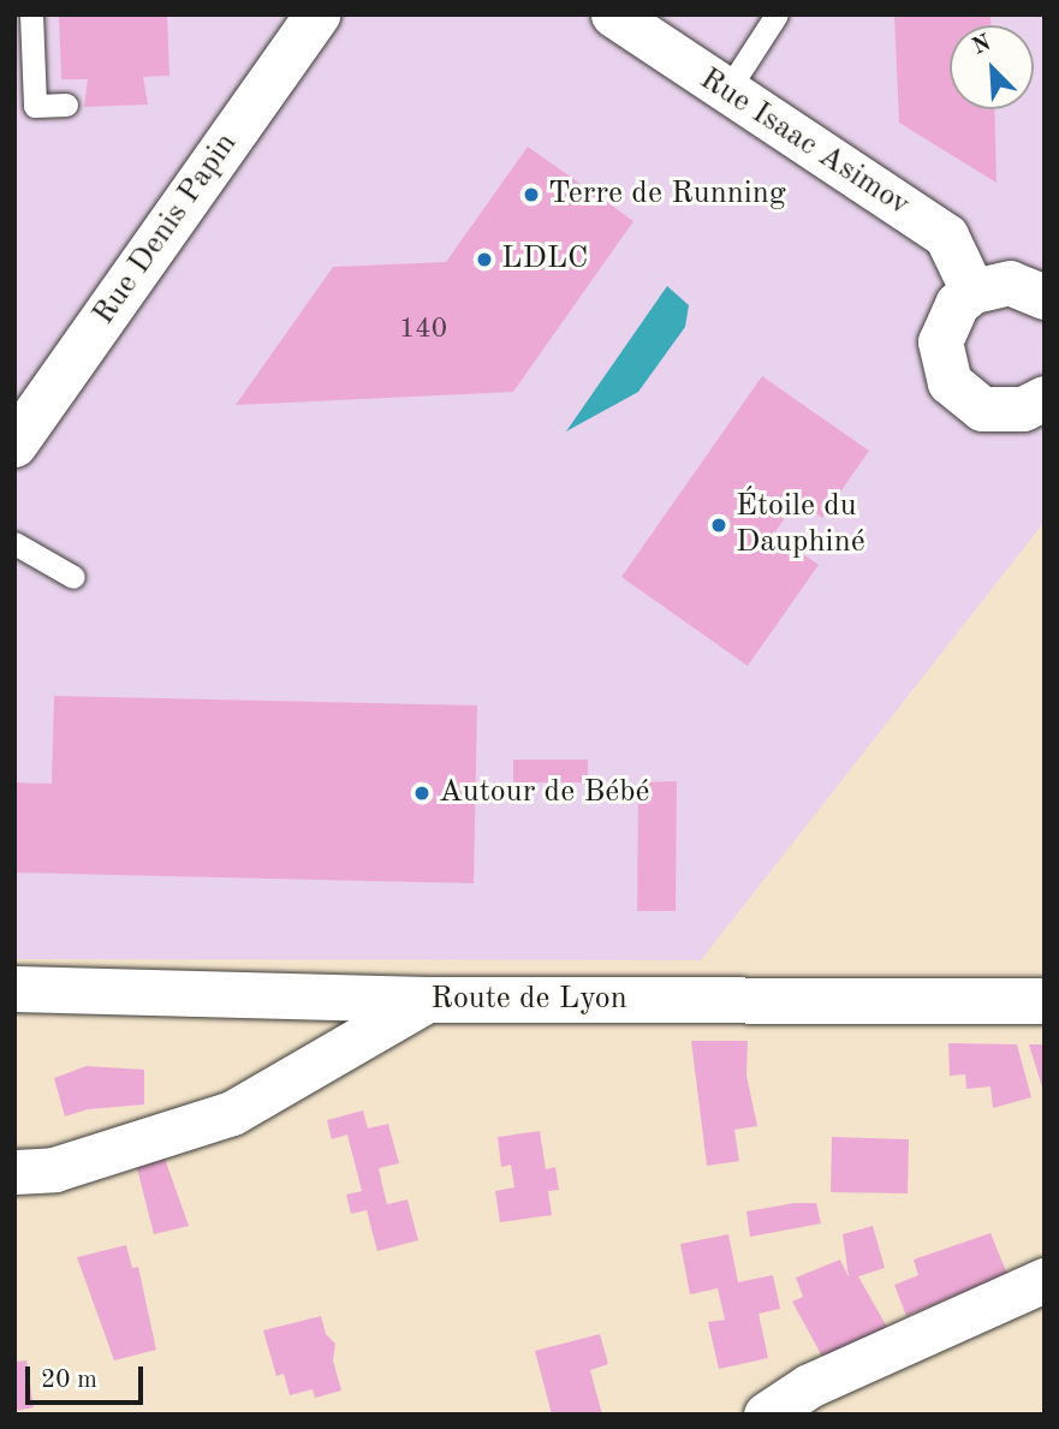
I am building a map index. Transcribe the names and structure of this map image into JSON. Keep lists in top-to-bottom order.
{
  "streets": {
    "main road": ["Rue Denis Papin", "Route de Lyon"],
    "street": ["Rue Isaac Asimov"]
  },
  "places": [
    "Terre de Running",
    "LDLC",
    "Étoile du Dauphiné",
    "Autour de Bébé"
  ],
  "house_numbers": ["140"],
  "scale_bar": "20 m",
  "north": "top left"
}
